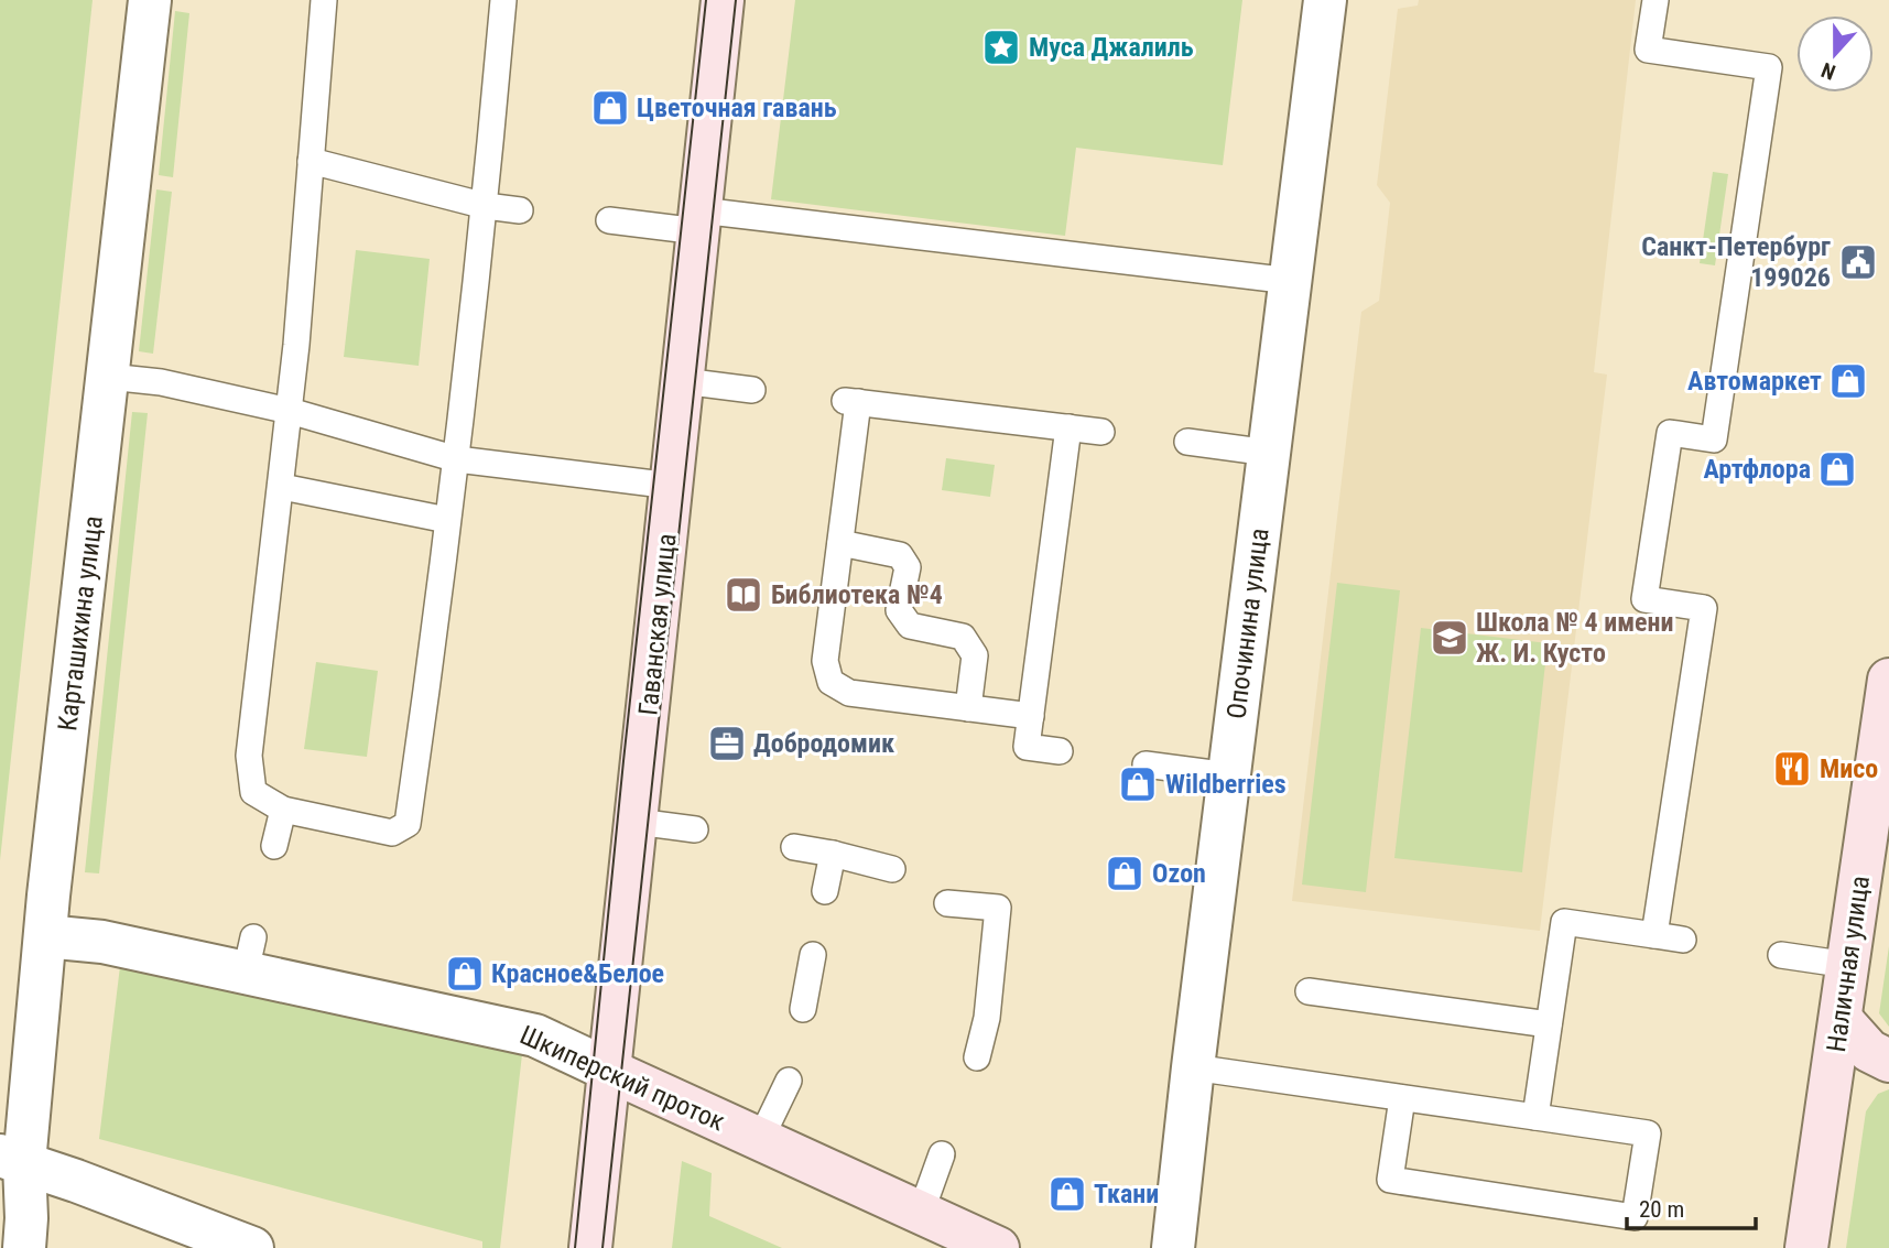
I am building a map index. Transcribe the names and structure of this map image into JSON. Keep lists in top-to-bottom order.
{
  "streets": {
    "main road": ["Гаванская улица", "Наличная улица", "Шкиперский проток"],
    "street": ["Карташихина улица", "Опочинина улица"]
  },
  "crossings": [
    ["Карташихина улица", "Шкиперский проток"],
    ["Гаванская улица", "Шкиперский проток"]
  ],
  "places": {
    "place": ["Муса Джалиль"],
    "shop": [
      "Цветочная гавань",
      "Автомаркет",
      "Артфлора",
      "Wildberries",
      "Ozon",
      "Красное&Белое",
      "Ткани"
    ],
    "public building": ["Санкт-Петербург 199026"],
    "library": ["Библиотека №4"],
    "school or university": ["Школа № 4 имени Ж. И. Кусто"],
    "office": ["Добродомик"],
    "restaurant": ["Мисо"]
  },
  "scale_bar": "20 m",
  "north": "bottom"
}
